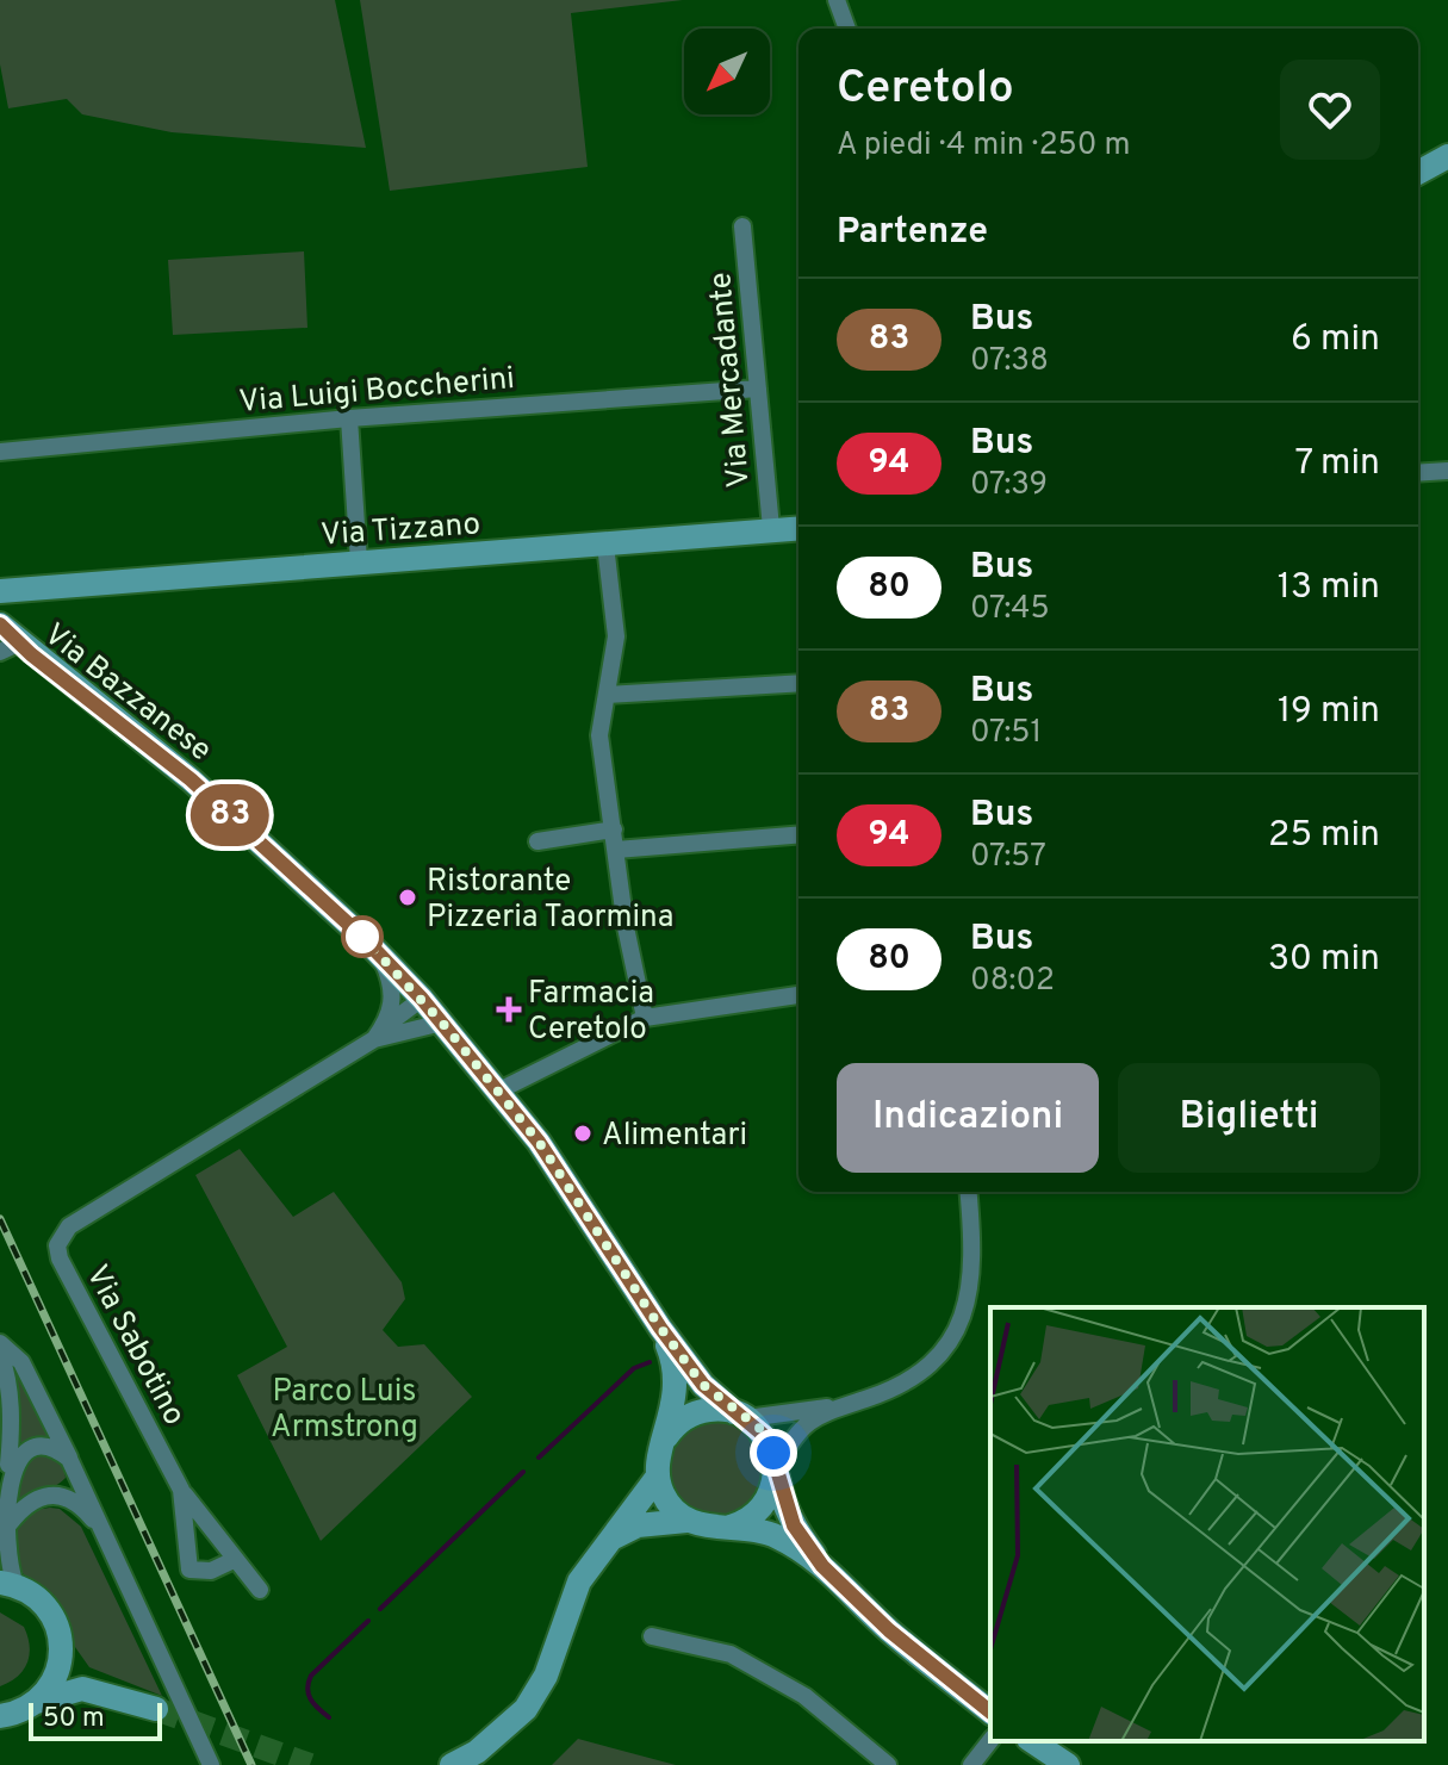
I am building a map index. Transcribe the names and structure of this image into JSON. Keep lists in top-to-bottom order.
{
  "streets": {
    "main road": ["Via Tizzano", "Via Bazzanese"],
    "street": ["Via Mercadante", "Via Luigi Boccherini", "Via Sabotino"]
  },
  "crossings": [
    ["Via Mercadante", "Via Luigi Boccherini"],
    ["Via Mercadante", "Via Tizzano"]
  ],
  "parks": ["Parco Luis Armstrong"],
  "places": {
    "other": ["Ristorante Pizzeria Taormina", "Alimentari"],
    "health": ["Farmacia Ceretolo"]
  },
  "lines": ["bus line 83"],
  "scale_bar": "50 m",
  "north": "bottom left",
  "page": {
    "on_map": "83",
    "heading": [
      ["Ceretolo", "A piedi · 4 min · 250 m"],
      "Partenze"
    ],
    "list": [
      {
        "mark": "83",
        "name": "Bus",
        "note": "07:38",
        "value": "6 min"
      },
      {
        "mark": "94",
        "name": "Bus",
        "note": "07:39",
        "value": "7 min"
      },
      {
        "mark": "80",
        "name": "Bus",
        "note": "07:45",
        "value": "13 min"
      },
      {
        "mark": "83",
        "name": "Bus",
        "note": "07:51",
        "value": "19 min"
      },
      {
        "mark": "94",
        "name": "Bus",
        "note": "07:57",
        "value": "25 min"
      },
      {
        "mark": "80",
        "name": "Bus",
        "note": "08:02",
        "value": "30 min"
      }
    ],
    "buttons": ["Indicazioni", "Biglietti"],
    "scale": "50 m"
  }
}
